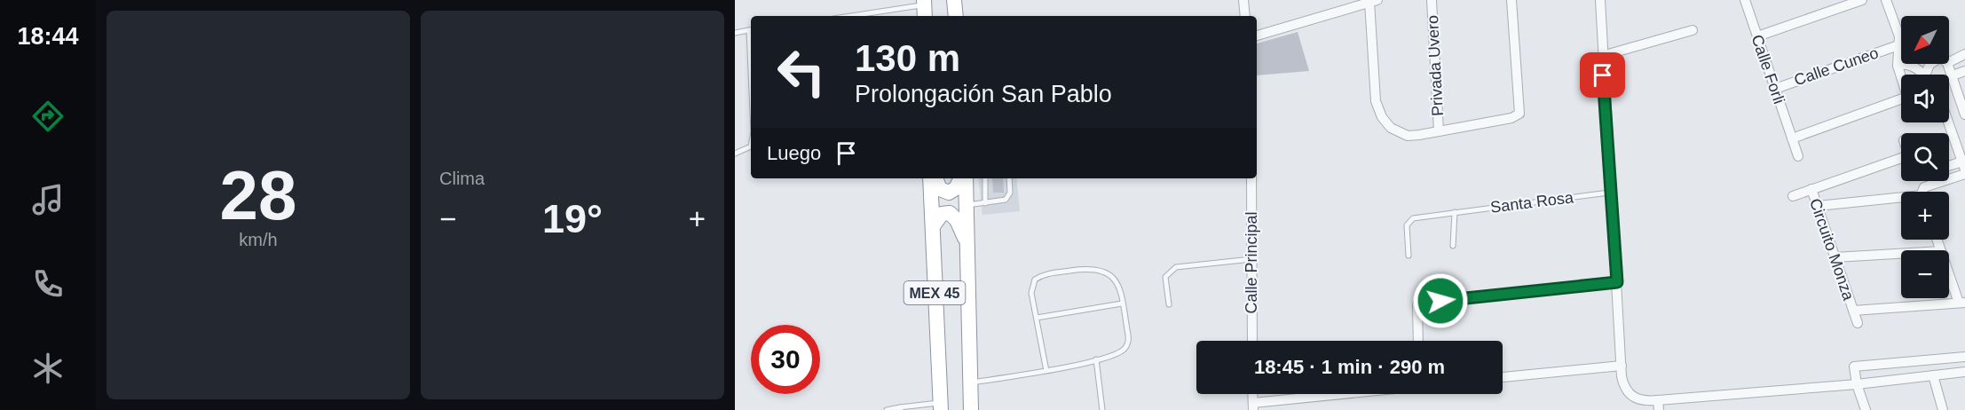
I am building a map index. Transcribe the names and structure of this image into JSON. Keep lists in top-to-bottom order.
{
  "streets": {
    "highway": ["MEX 45"],
    "street": [
      "Privada Uvero",
      "Calle Cuneo",
      "Calle Forli",
      "Circuito Monza",
      "Calle Principal"
    ],
    "lane": ["Santa Rosa"]
  },
  "crossings": [
    ["Calle Cuneo", "Calle Forli"]
  ],
  "north": "bottom left",
  "page": {
    "tabs": "18:44",
    "tile": [
      ["28", "km/h"],
      "Clima"
    ],
    "map_buttons": ["+", "−"],
    "turn": ["130 m", "Prolongación San Pablo"],
    "then": "Luego",
    "heat": ["−", "19°", "+"],
    "limit": "30",
    "trip": "18:45 · 1 min · 290 m"
  }
}
